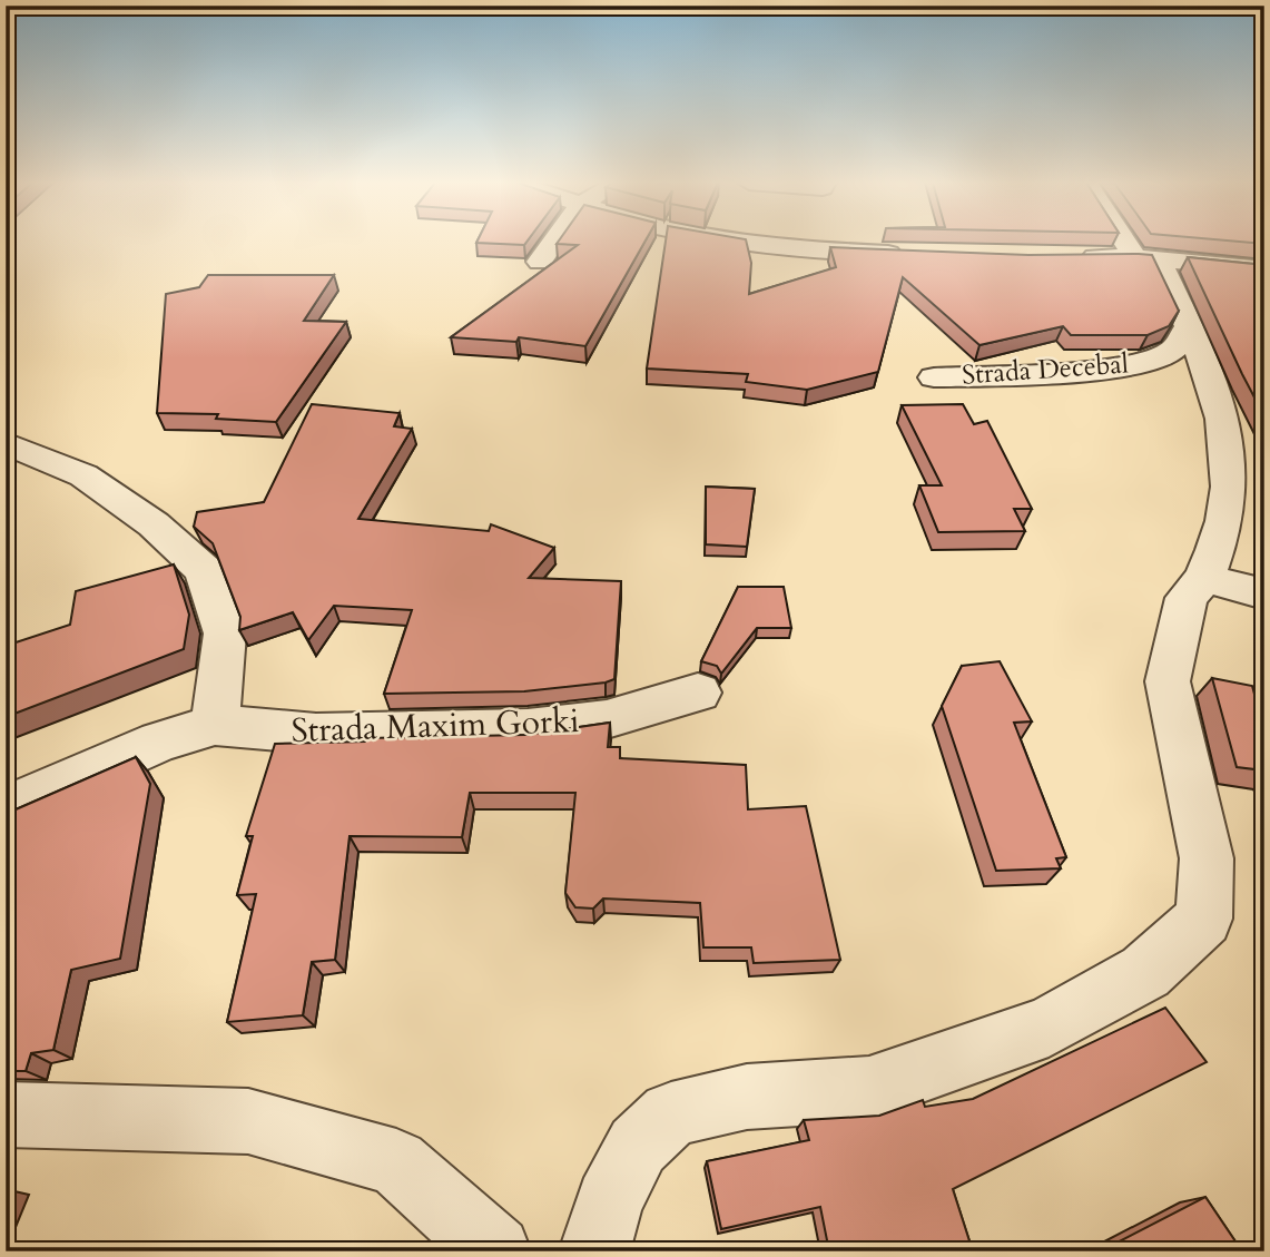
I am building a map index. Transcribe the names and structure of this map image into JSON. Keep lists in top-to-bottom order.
{
  "streets": {
    "street": ["Strada Decebal", "Strada Maxim Gorki"]
  }
}
